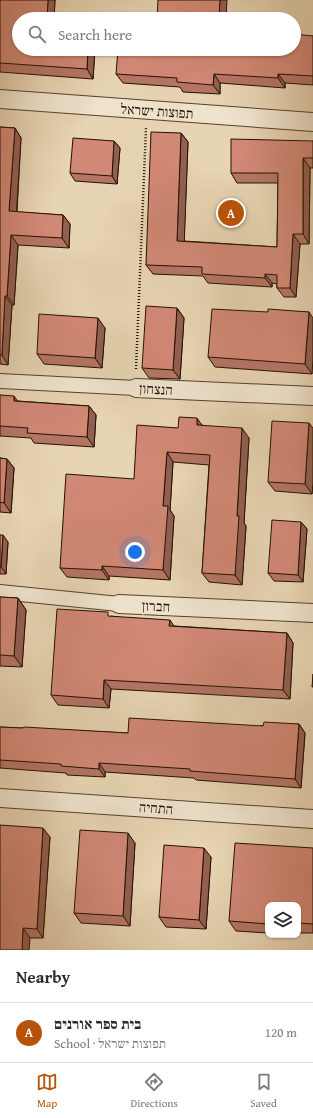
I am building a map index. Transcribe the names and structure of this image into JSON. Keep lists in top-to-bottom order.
{
  "streets": {
    "street": [
      "תפוצות ישראל",
      "הנצחון",
      "חברון",
      "התחיה"
    ]
  },
  "page": {
    "search": "Search here",
    "pins": "A",
    "heading": "Nearby",
    "list": [
      {
        "mark": "A",
        "name": "בית ספר אורנים",
        "note": "School · תפוצות ישראל",
        "value": "120 m"
      }
    ],
    "nav": ["Map", "Directions", "Saved"]
  }
}
